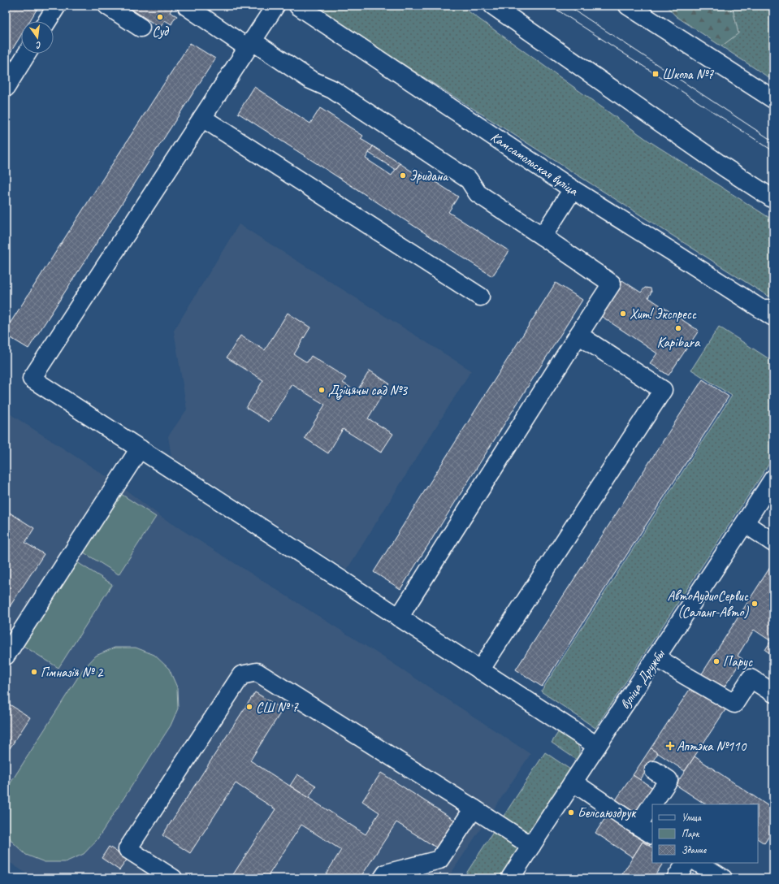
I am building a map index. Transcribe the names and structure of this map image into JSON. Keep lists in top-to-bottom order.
{
  "streets": {
    "street": ["Камсамольская вуліца", "вуліца Дружбы"]
  },
  "places": {
    "other": [
      "Суд",
      "Эридана",
      "Хит! Экспресс",
      "Kapibara",
      "Дзіцячы сад №3",
      "АвтоАудиоСервис (Саланг-Авто)",
      "Парус",
      "Гімназія № 2",
      "СШ № 7",
      "Белсаюздрук"
    ],
    "transit": ["Школа №7"],
    "health": ["Аптэка №110"]
  },
  "legend": ["Улица", "Парк", "Здание"],
  "north": "bottom"
}
